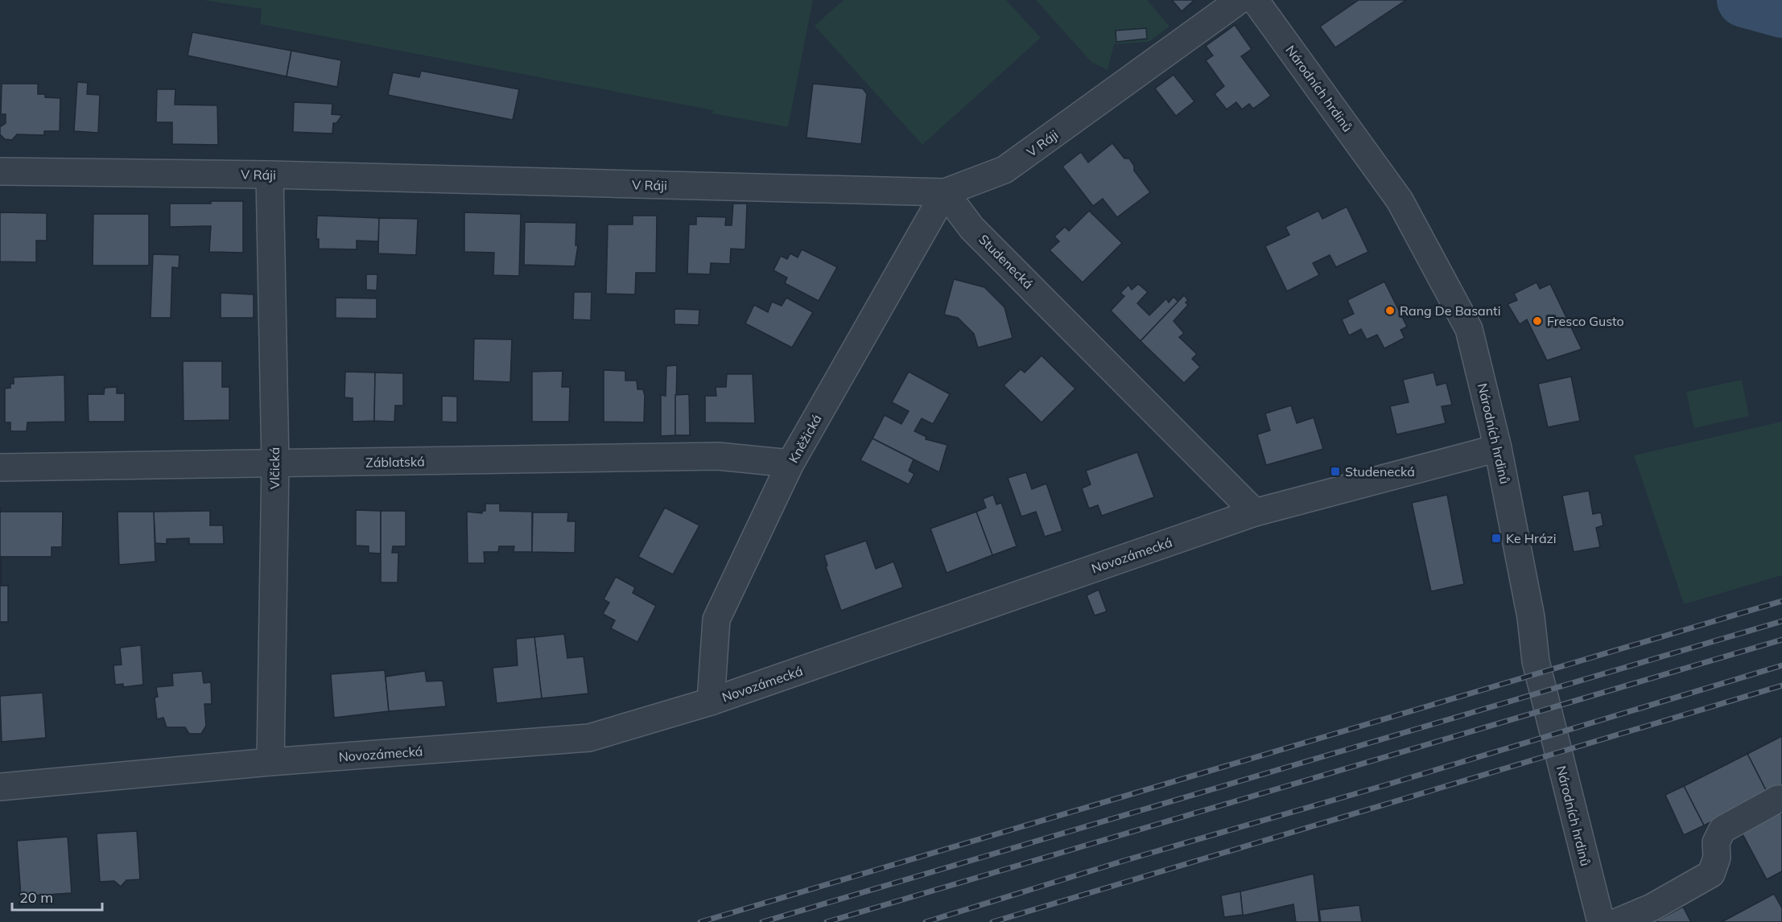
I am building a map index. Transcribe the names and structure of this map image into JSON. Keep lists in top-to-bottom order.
{
  "streets": {
    "street": [
      "Národních hrdinů",
      "V Ráji",
      "Studenecká",
      "Kněžická",
      "Záblatská",
      "Vlčická",
      "Novozámecká"
    ]
  },
  "crossings": [
    ["Národních hrdinů", "Novozámecká"],
    ["V Ráji", "Studenecká"],
    ["V Ráji", "Kněžická"],
    ["V Ráji", "Vlčická"],
    ["Studenecká", "Kněžická"],
    ["Studenecká", "Novozámecká"],
    ["Kněžická", "Záblatská"],
    ["Kněžická", "Novozámecká"],
    ["Záblatská", "Vlčická"],
    ["Vlčická", "Novozámecká"]
  ],
  "places": {
    "other": ["Rang De Basanti", "Fresco Gusto"],
    "transit": ["Studenecká", "Ke Hrázi"]
  },
  "scale_bar": "20 m"
}
